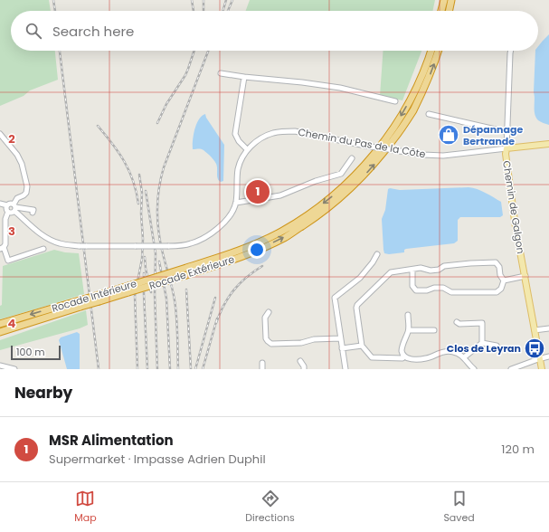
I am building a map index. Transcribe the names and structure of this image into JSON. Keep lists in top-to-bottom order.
{
  "streets": {
    "highway": ["Rocade Extérieure", "Rocade Intérieure"],
    "main road": ["Chemin du Pas de la Côte", "Chemin de Galgon"]
  },
  "crossings": [
    ["Chemin du Pas de la Côte", "Chemin de Galgon"],
    ["Rocade Extérieure", "Rocade Intérieure"]
  ],
  "one_way": ["Rocade Extérieure", "Rocade Intérieure"],
  "places": {
    "shop": ["Dépannage Bertrande"],
    "bus stop": ["Clos de Leyran"]
  },
  "scale_bar": "100 m",
  "page": {
    "search": "Search here",
    "pins": "1",
    "scale": "100 m",
    "heading": "Nearby",
    "list": [
      {
        "mark": "1",
        "name": "MSR Alimentation",
        "note": "Supermarket · Impasse Adrien Duphil",
        "value": "120 m"
      }
    ],
    "nav": ["Map", "Directions", "Saved"]
  },
  "grid": {
    "rows": ["2", "3", "4"]
  }
}
